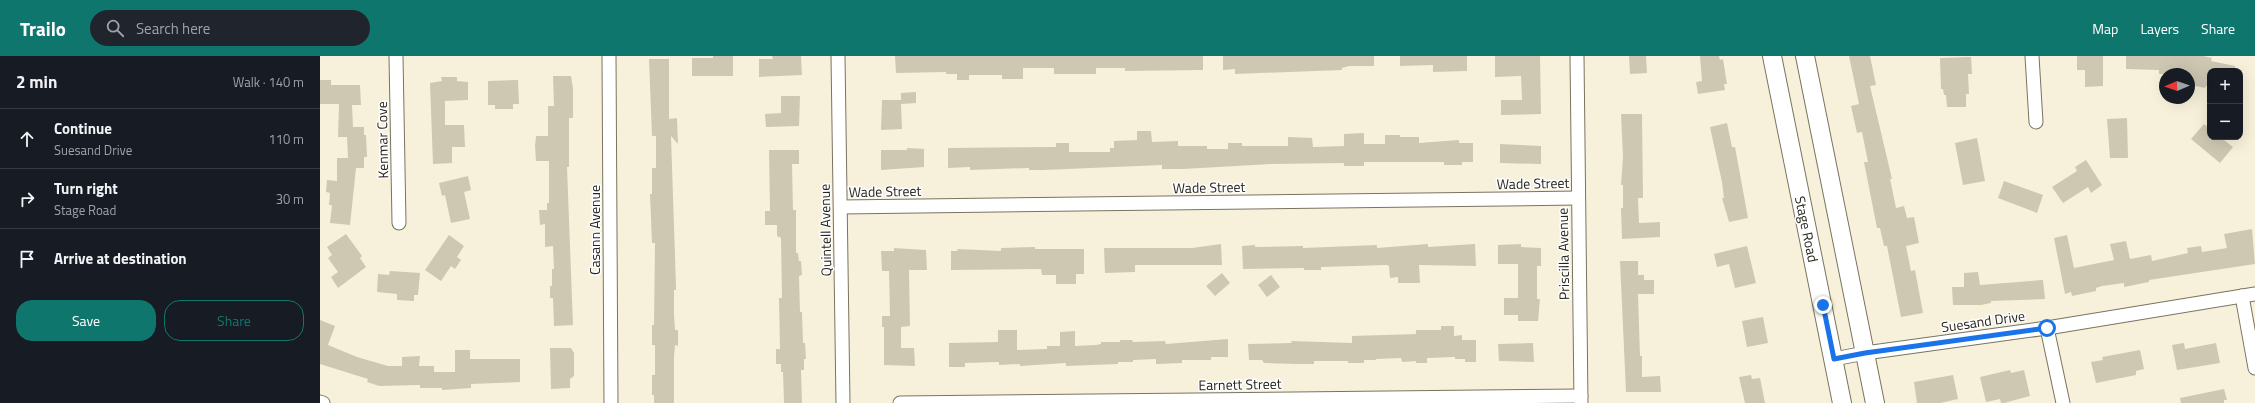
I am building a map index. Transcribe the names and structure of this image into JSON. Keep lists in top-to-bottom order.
{
  "streets": {
    "main road": ["Stage Road"],
    "street": [
      "Kenmar Cove",
      "Wade Street",
      "Casann Avenue",
      "Quintell Avenue",
      "Priscilla Avenue",
      "Suesand Drive",
      "Earnett Street"
    ]
  },
  "crossings": [
    ["Wade Street", "Quintell Avenue"],
    ["Wade Street", "Priscilla Avenue"],
    ["Stage Road", "Suesand Drive"],
    ["Priscilla Avenue", "Earnett Street"]
  ],
  "north": "left",
  "page": {
    "header": "Trailo",
    "search": "Search here",
    "nav": ["Map", "Layers", "Share"],
    "heading": ["2 min", "Walk · 140 m"],
    "map_buttons": ["+", "−"],
    "list": [
      ["Continue", "Suesand Drive", "110 m"],
      ["Turn right", "Stage Road", "30 m"],
      "Arrive at destination"
    ],
    "buttons": ["Save", "Share"]
  }
}
